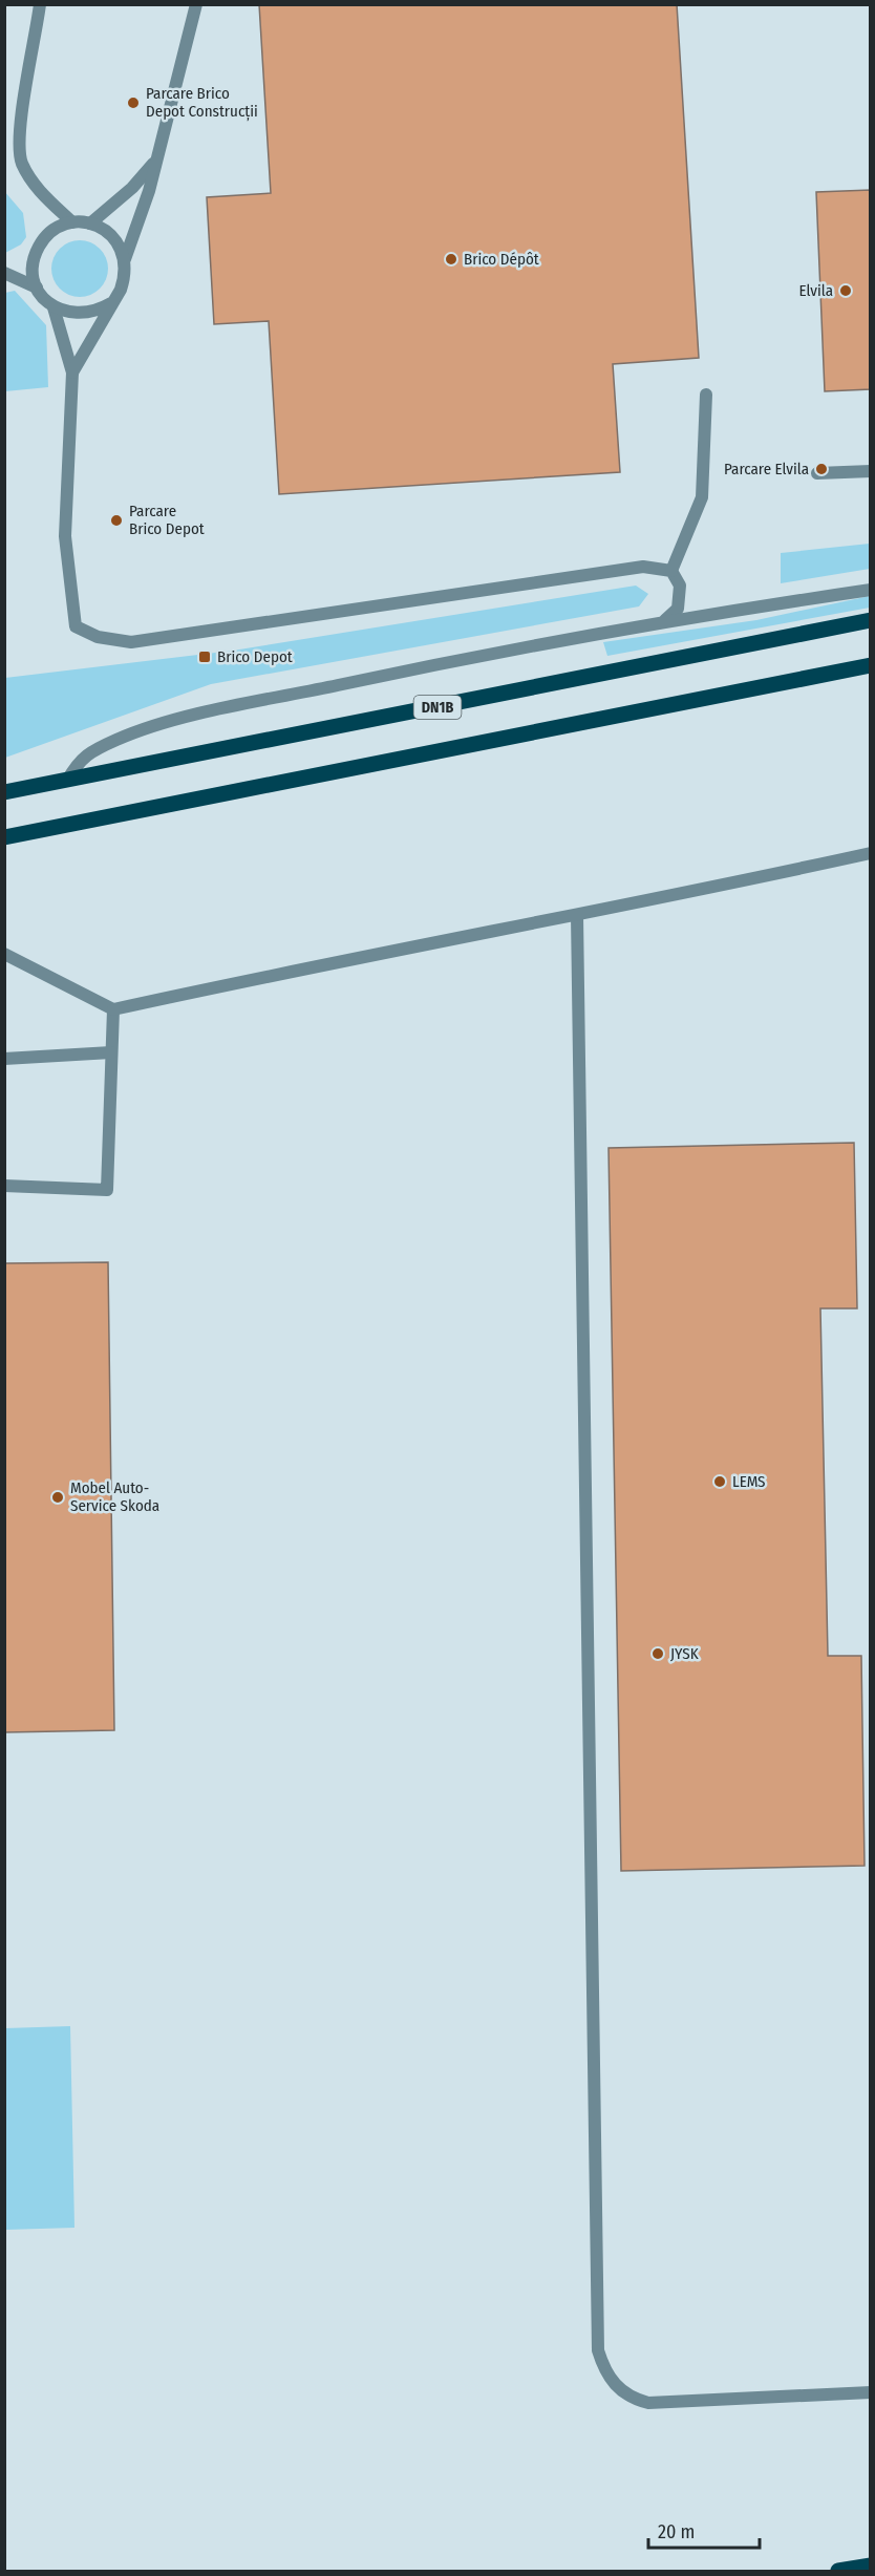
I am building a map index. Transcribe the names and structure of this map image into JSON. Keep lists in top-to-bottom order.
{
  "streets": {
    "main road": ["DN1B"]
  },
  "places": {
    "other": [
      "Parcare Brico Depot Construcții",
      "Brico Dépôt",
      "Elvila",
      "Parcare Elvila",
      "Parcare Brico Depot",
      "LEMS",
      "Mobel Auto- Service Skoda",
      "JYSK"
    ],
    "transit": ["Brico Depot"]
  },
  "scale_bar": "20 m"
}
